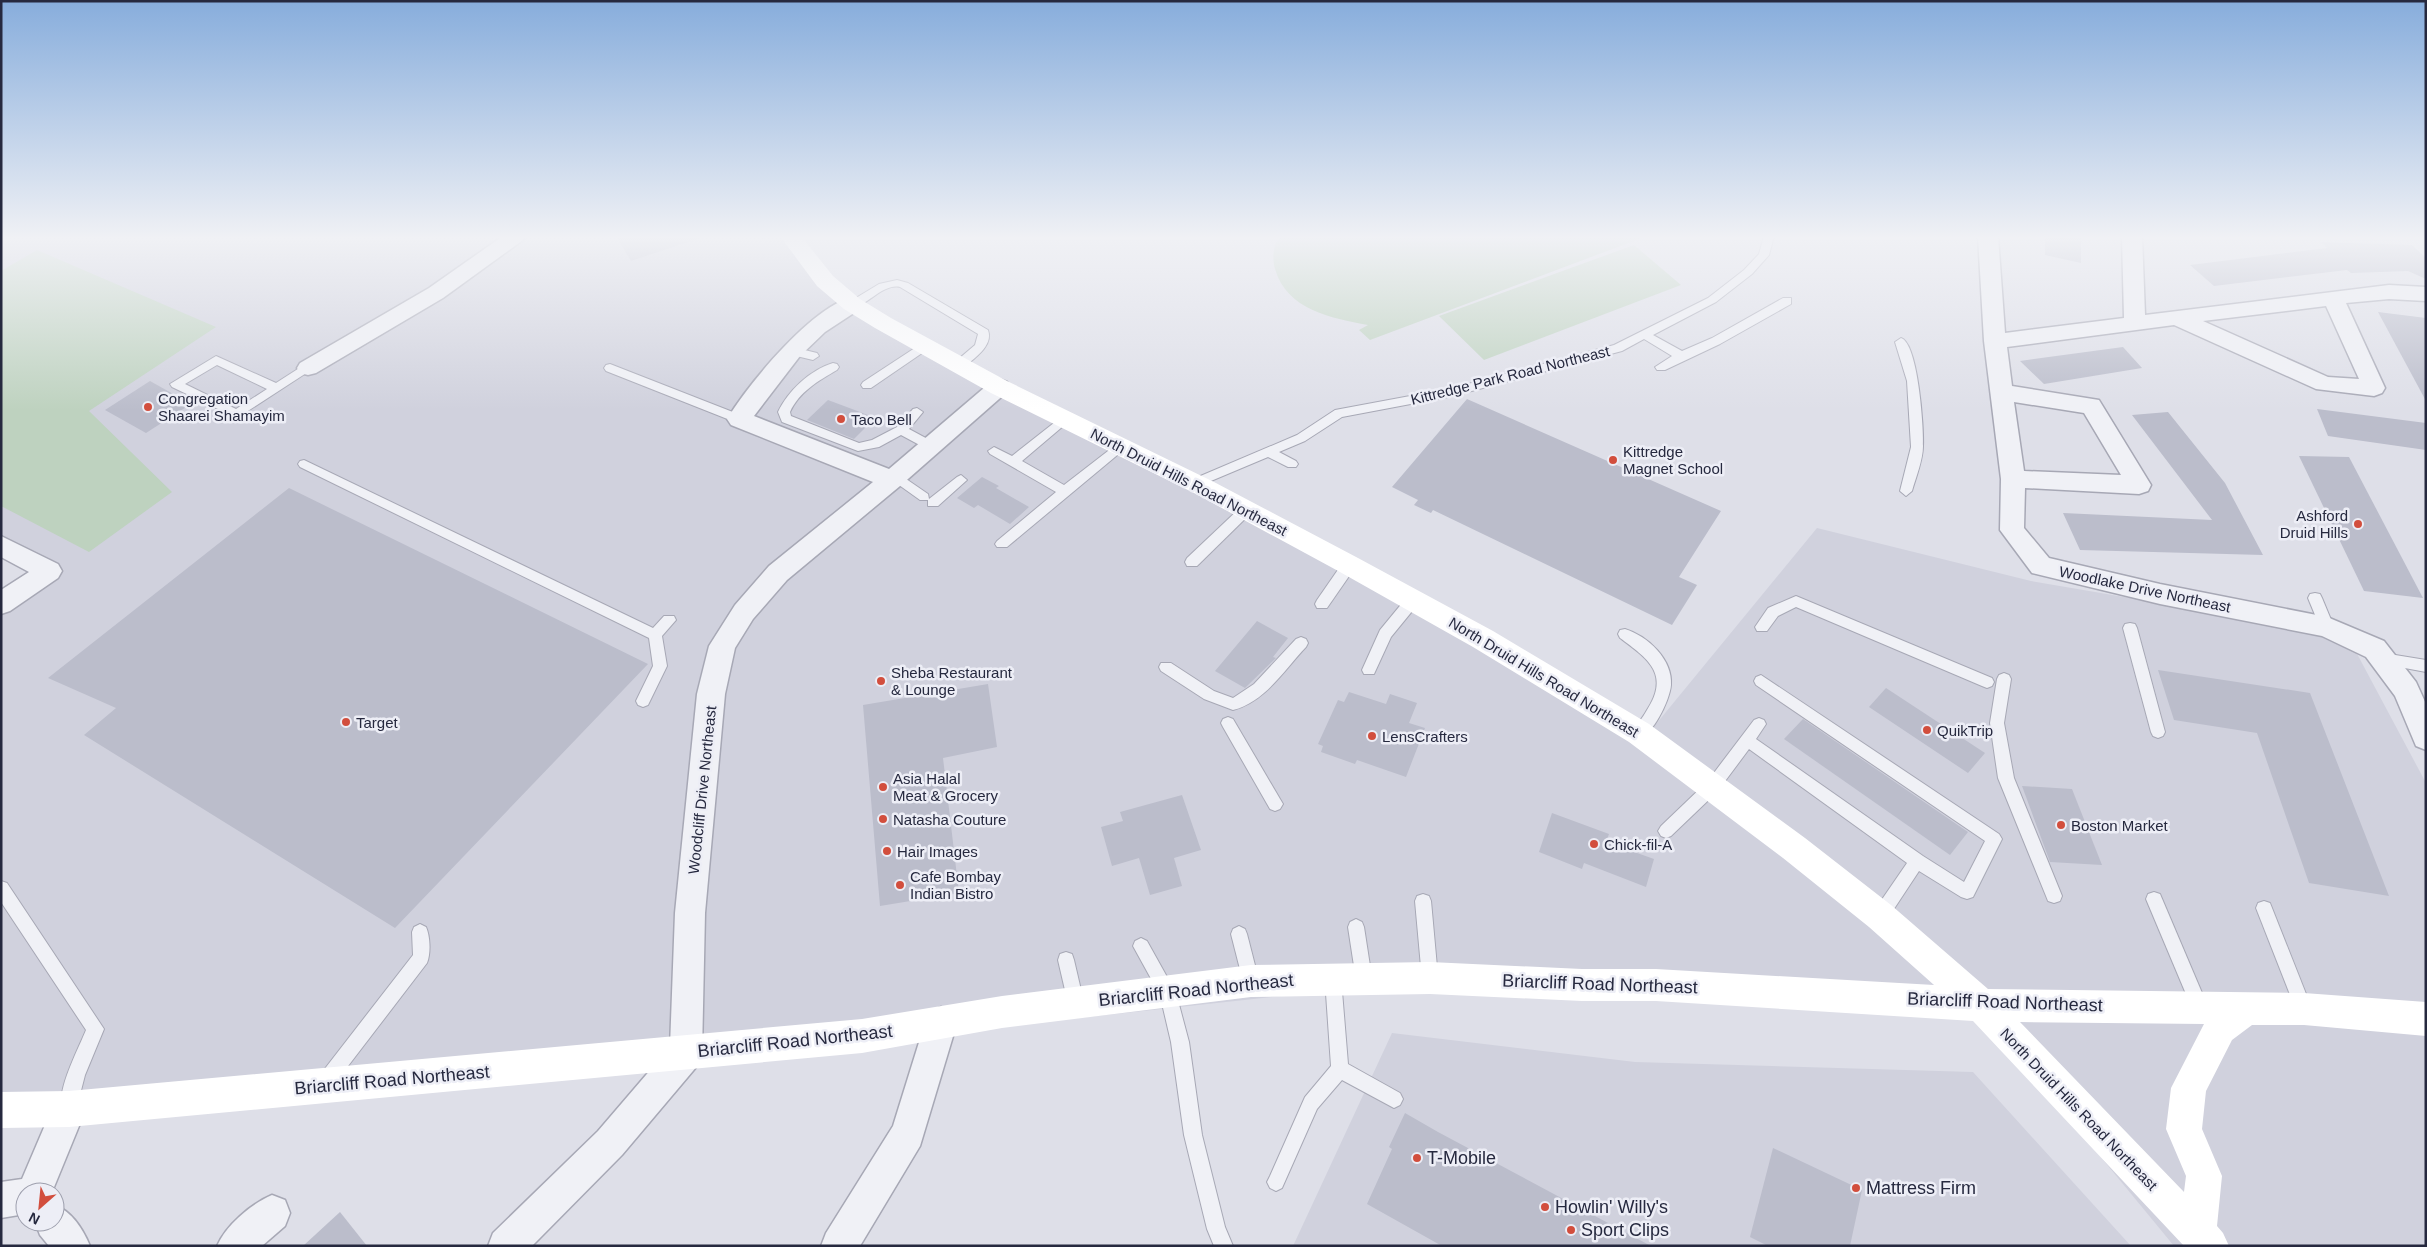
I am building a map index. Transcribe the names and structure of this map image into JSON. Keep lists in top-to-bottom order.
{
  "streets": {
    "main road": ["North Druid Hills Road Northeast", "Briarcliff Road Northeast"],
    "street": ["Woodlake Drive Northeast", "Woodcliff Drive Northeast"],
    "lane": ["Kittredge Park Road Northeast"]
  },
  "crossings": [
    ["Kittredge Park Road Northeast", "North Druid Hills Road Northeast"],
    ["North Druid Hills Road Northeast", "Woodcliff Drive Northeast"],
    ["North Druid Hills Road Northeast", "Briarcliff Road Northeast"],
    ["Woodcliff Drive Northeast", "Briarcliff Road Northeast"]
  ],
  "places": [
    "Congregation Shaarei Shamayim",
    "Taco Bell",
    "Kittredge Magnet School",
    "Ashford Druid Hills",
    "Sheba Restaurant & Lounge",
    "Target",
    "QuikTrip",
    "LensCrafters",
    "Asia Halal Meat & Grocery",
    "Natasha Couture",
    "Boston Market",
    "Chick-fil-A",
    "Hair Images",
    "Cafe Bombay Indian Bistro",
    "T-Mobile",
    "Mattress Firm",
    "Howlin' Willy's",
    "Sport Clips"
  ],
  "north": "bottom left"
}
